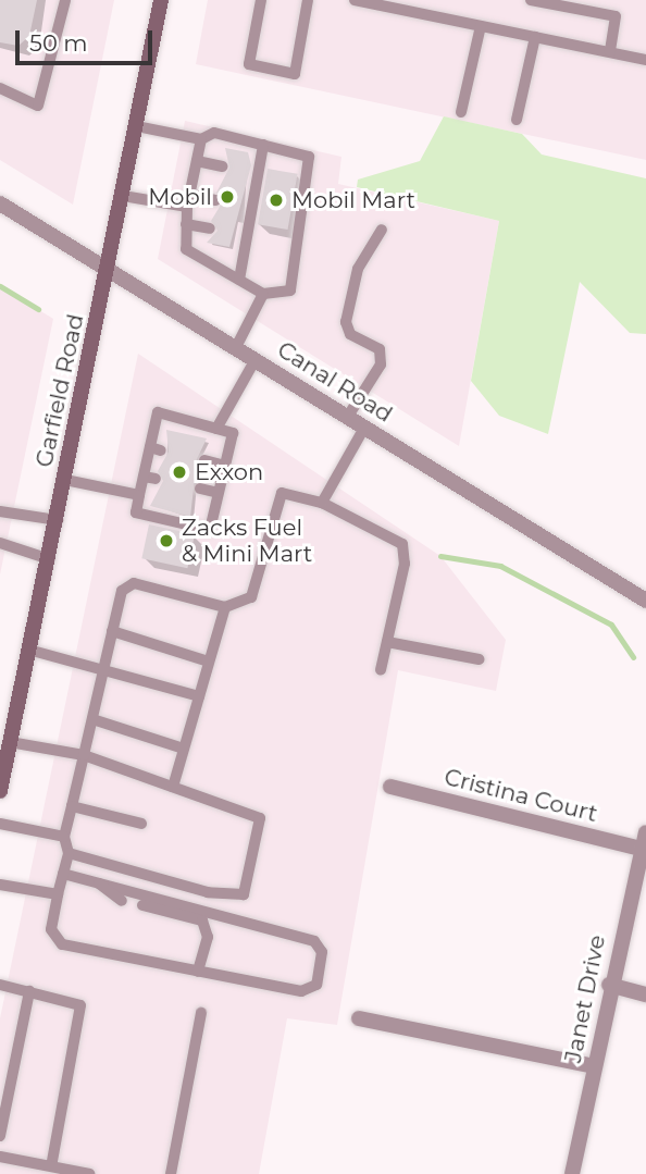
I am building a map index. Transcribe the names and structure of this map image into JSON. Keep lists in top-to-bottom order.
{
  "streets": {
    "main road": ["Garfield Road"],
    "street": ["Canal Road", "Cristina Court", "Janet Drive"]
  },
  "crossings": [
    ["Canal Road", "Garfield Road"],
    ["Cristina Court", "Janet Drive"]
  ],
  "places": [
    "Mobil",
    "Mobil Mart",
    "Exxon",
    "Zacks Fuel & Mini Mart"
  ],
  "scale_bar": "50 m"
}
